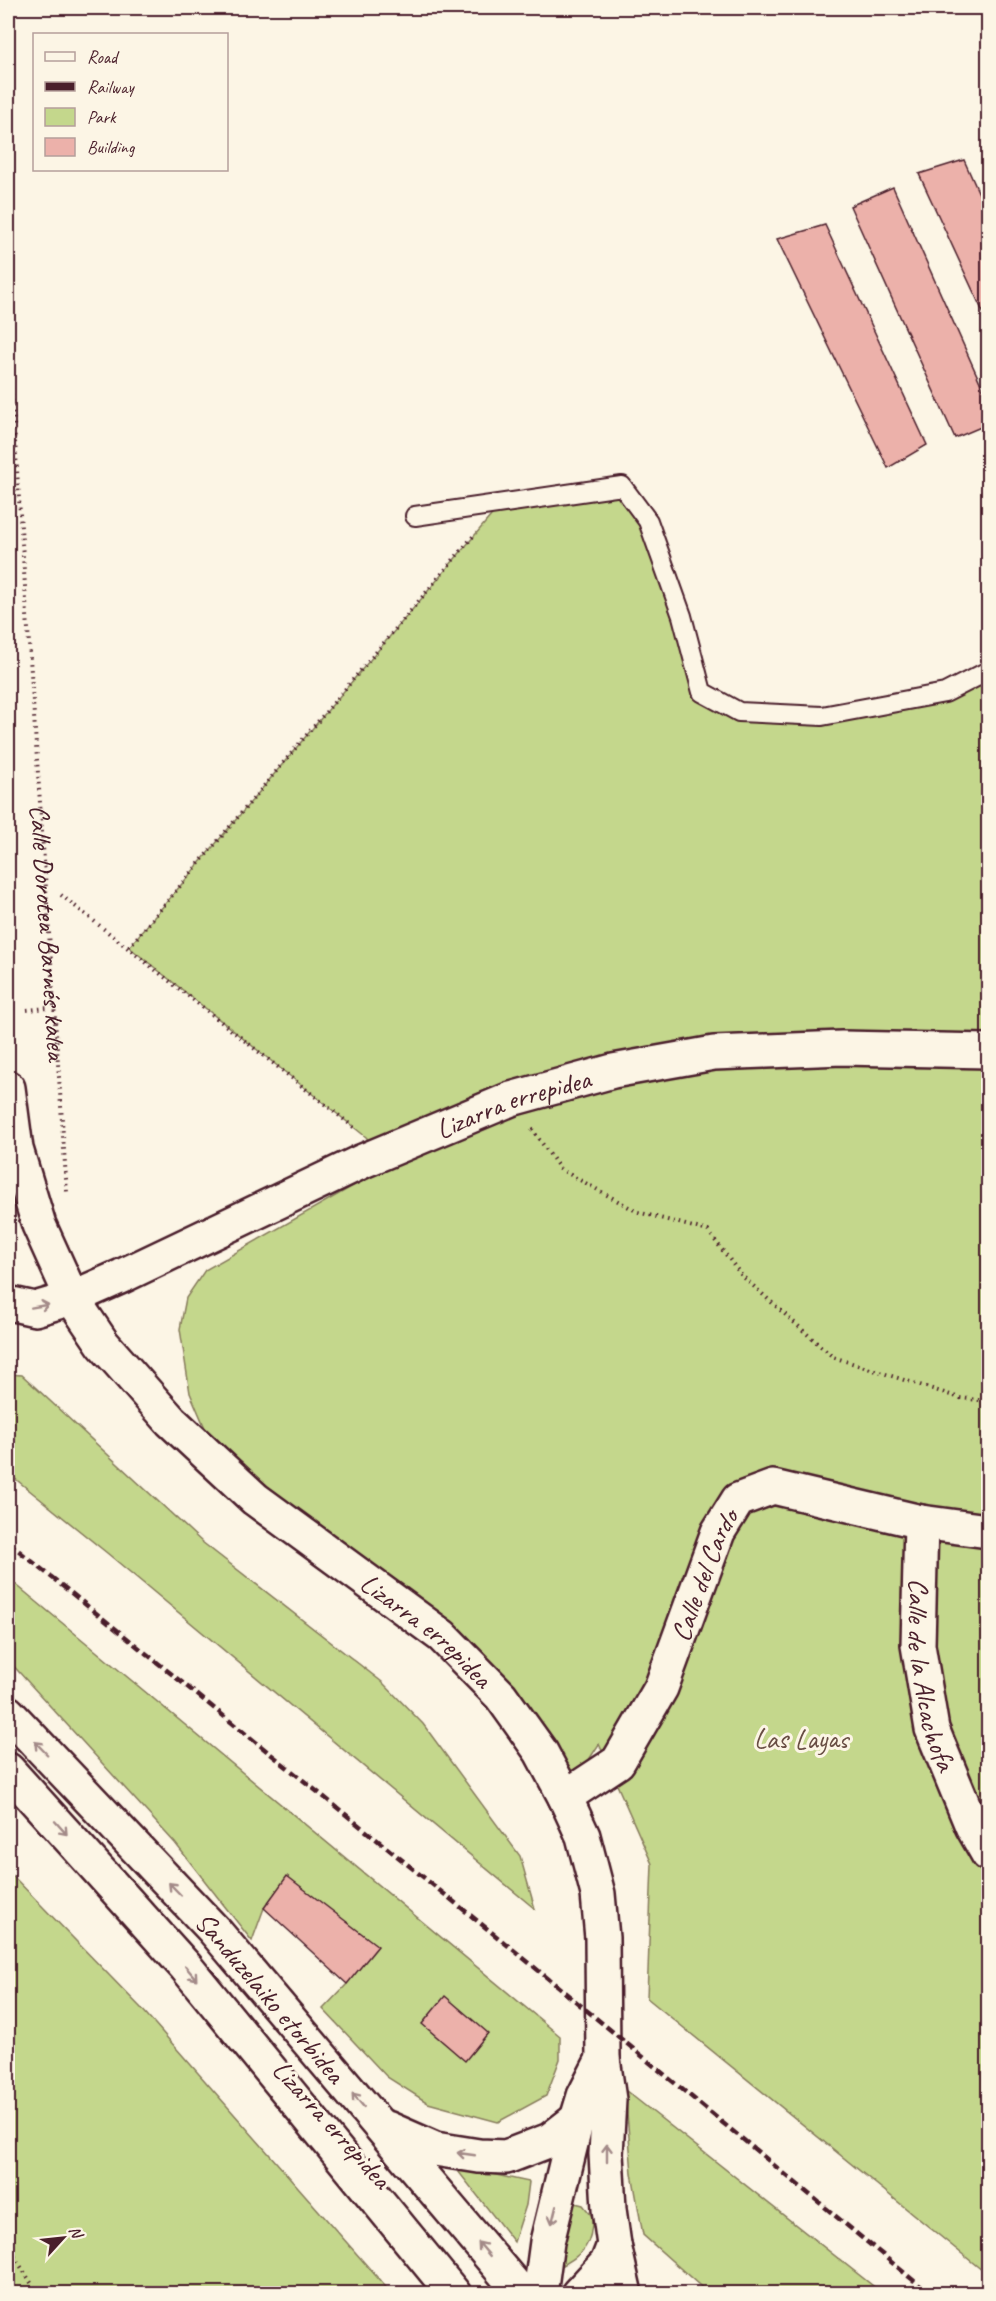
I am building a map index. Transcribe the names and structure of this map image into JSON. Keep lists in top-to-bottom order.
{
  "streets": {
    "street": [
      "Calle Dorotea Barnés kalea",
      "Lizarra errepidea",
      "Calle del Cardo",
      "Calle de la Alcachofa",
      "Sanduzelaiko etorbidea"
    ]
  },
  "crossings": [
    ["Calle Dorotea Barnés kalea", "Lizarra errepidea"],
    ["Lizarra errepidea", "Calle del Cardo"],
    ["Lizarra errepidea", "Sanduzelaiko etorbidea"],
    ["Calle del Cardo", "Calle de la Alcachofa"]
  ],
  "parks": ["Las Layas"],
  "legend": [
    "Road",
    "Railway",
    "Park",
    "Building"
  ],
  "north": "top right"
}
